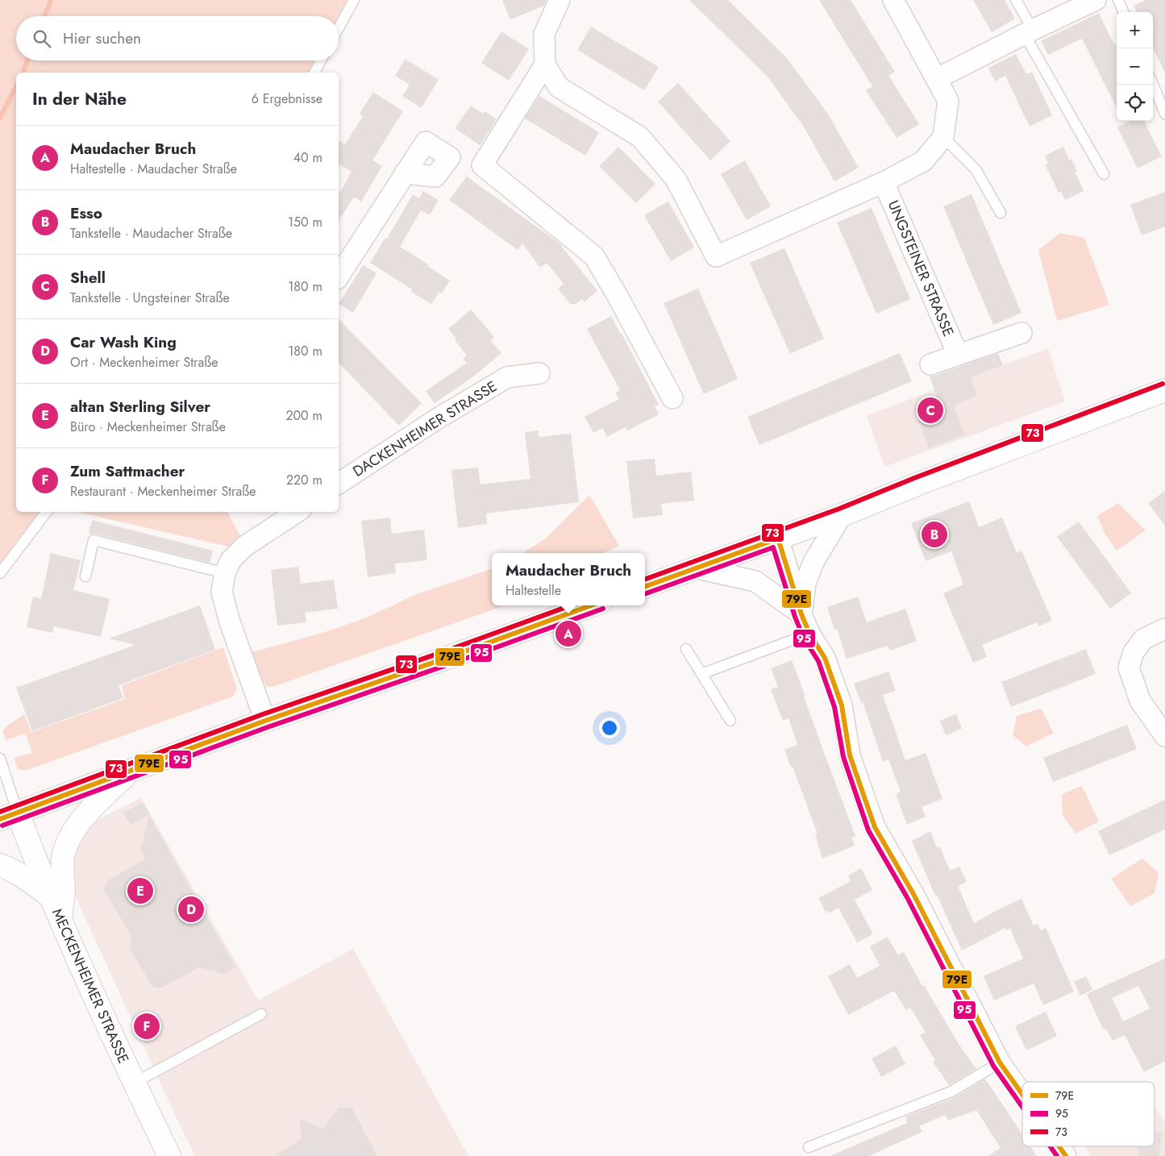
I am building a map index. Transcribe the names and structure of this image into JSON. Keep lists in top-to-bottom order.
{
  "streets": {
    "street": ["UNGSTEINER STRASSE", "DACKENHEIMER STRASSE", "MECKENHEIMER STRASSE"]
  },
  "lines": ["transit line 73", "transit line 79E", "transit line 95"],
  "legend": ["79E", "95", "73"],
  "page": {
    "map_buttons": ["+", "−"],
    "search": "Hier suchen",
    "heading": ["In der Nähe", "6 Ergebnisse"],
    "list": [
      {
        "mark": "A",
        "name": "Maudacher Bruch",
        "note": "Haltestelle · Maudacher Straße",
        "value": "40 m"
      },
      {
        "mark": "B",
        "name": "Esso",
        "note": "Tankstelle · Maudacher Straße",
        "value": "150 m"
      },
      {
        "mark": "C",
        "name": "Shell",
        "note": "Tankstelle · Ungsteiner Straße",
        "value": "180 m"
      },
      {
        "mark": "D",
        "name": "Car Wash King",
        "note": "Ort · Meckenheimer Straße",
        "value": "180 m"
      },
      {
        "mark": "E",
        "name": "altan Sterling Silver",
        "note": "Büro · Meckenheimer Straße",
        "value": "200 m"
      },
      {
        "mark": "F",
        "name": "Zum Sattmacher",
        "note": "Restaurant · Meckenheimer Straße",
        "value": "220 m"
      }
    ],
    "pins": [
      "C",
      "B",
      "A",
      "E",
      "D",
      "F"
    ],
    "popup": ["Maudacher Bruch", "Haltestelle"]
  }
}
